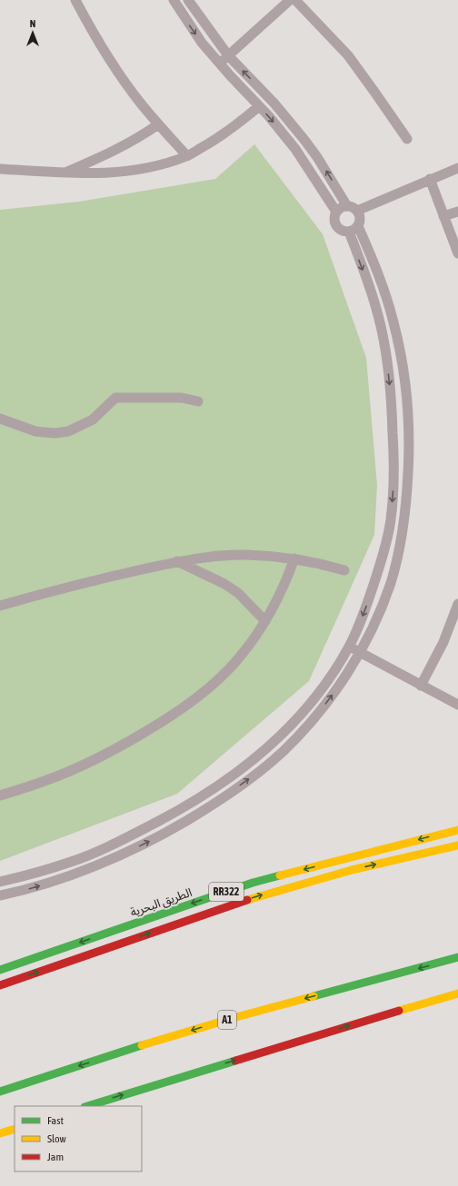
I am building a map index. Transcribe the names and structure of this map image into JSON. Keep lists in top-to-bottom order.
{
  "streets": {
    "main road": ["RR322", "الطريق البحرية", "A1"]
  },
  "legend": ["Fast", "Slow", "Jam"],
  "north": "top"
}
